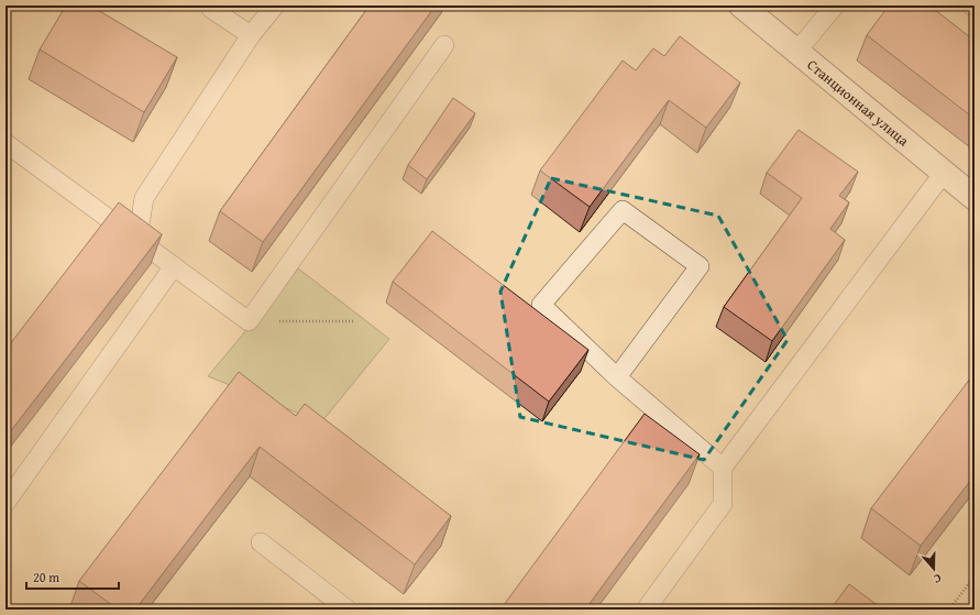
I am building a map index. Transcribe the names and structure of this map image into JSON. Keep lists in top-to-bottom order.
{
  "streets": {
    "street": ["Станционная улица"]
  },
  "scale_bar": "20 m",
  "north": "bottom"
}
